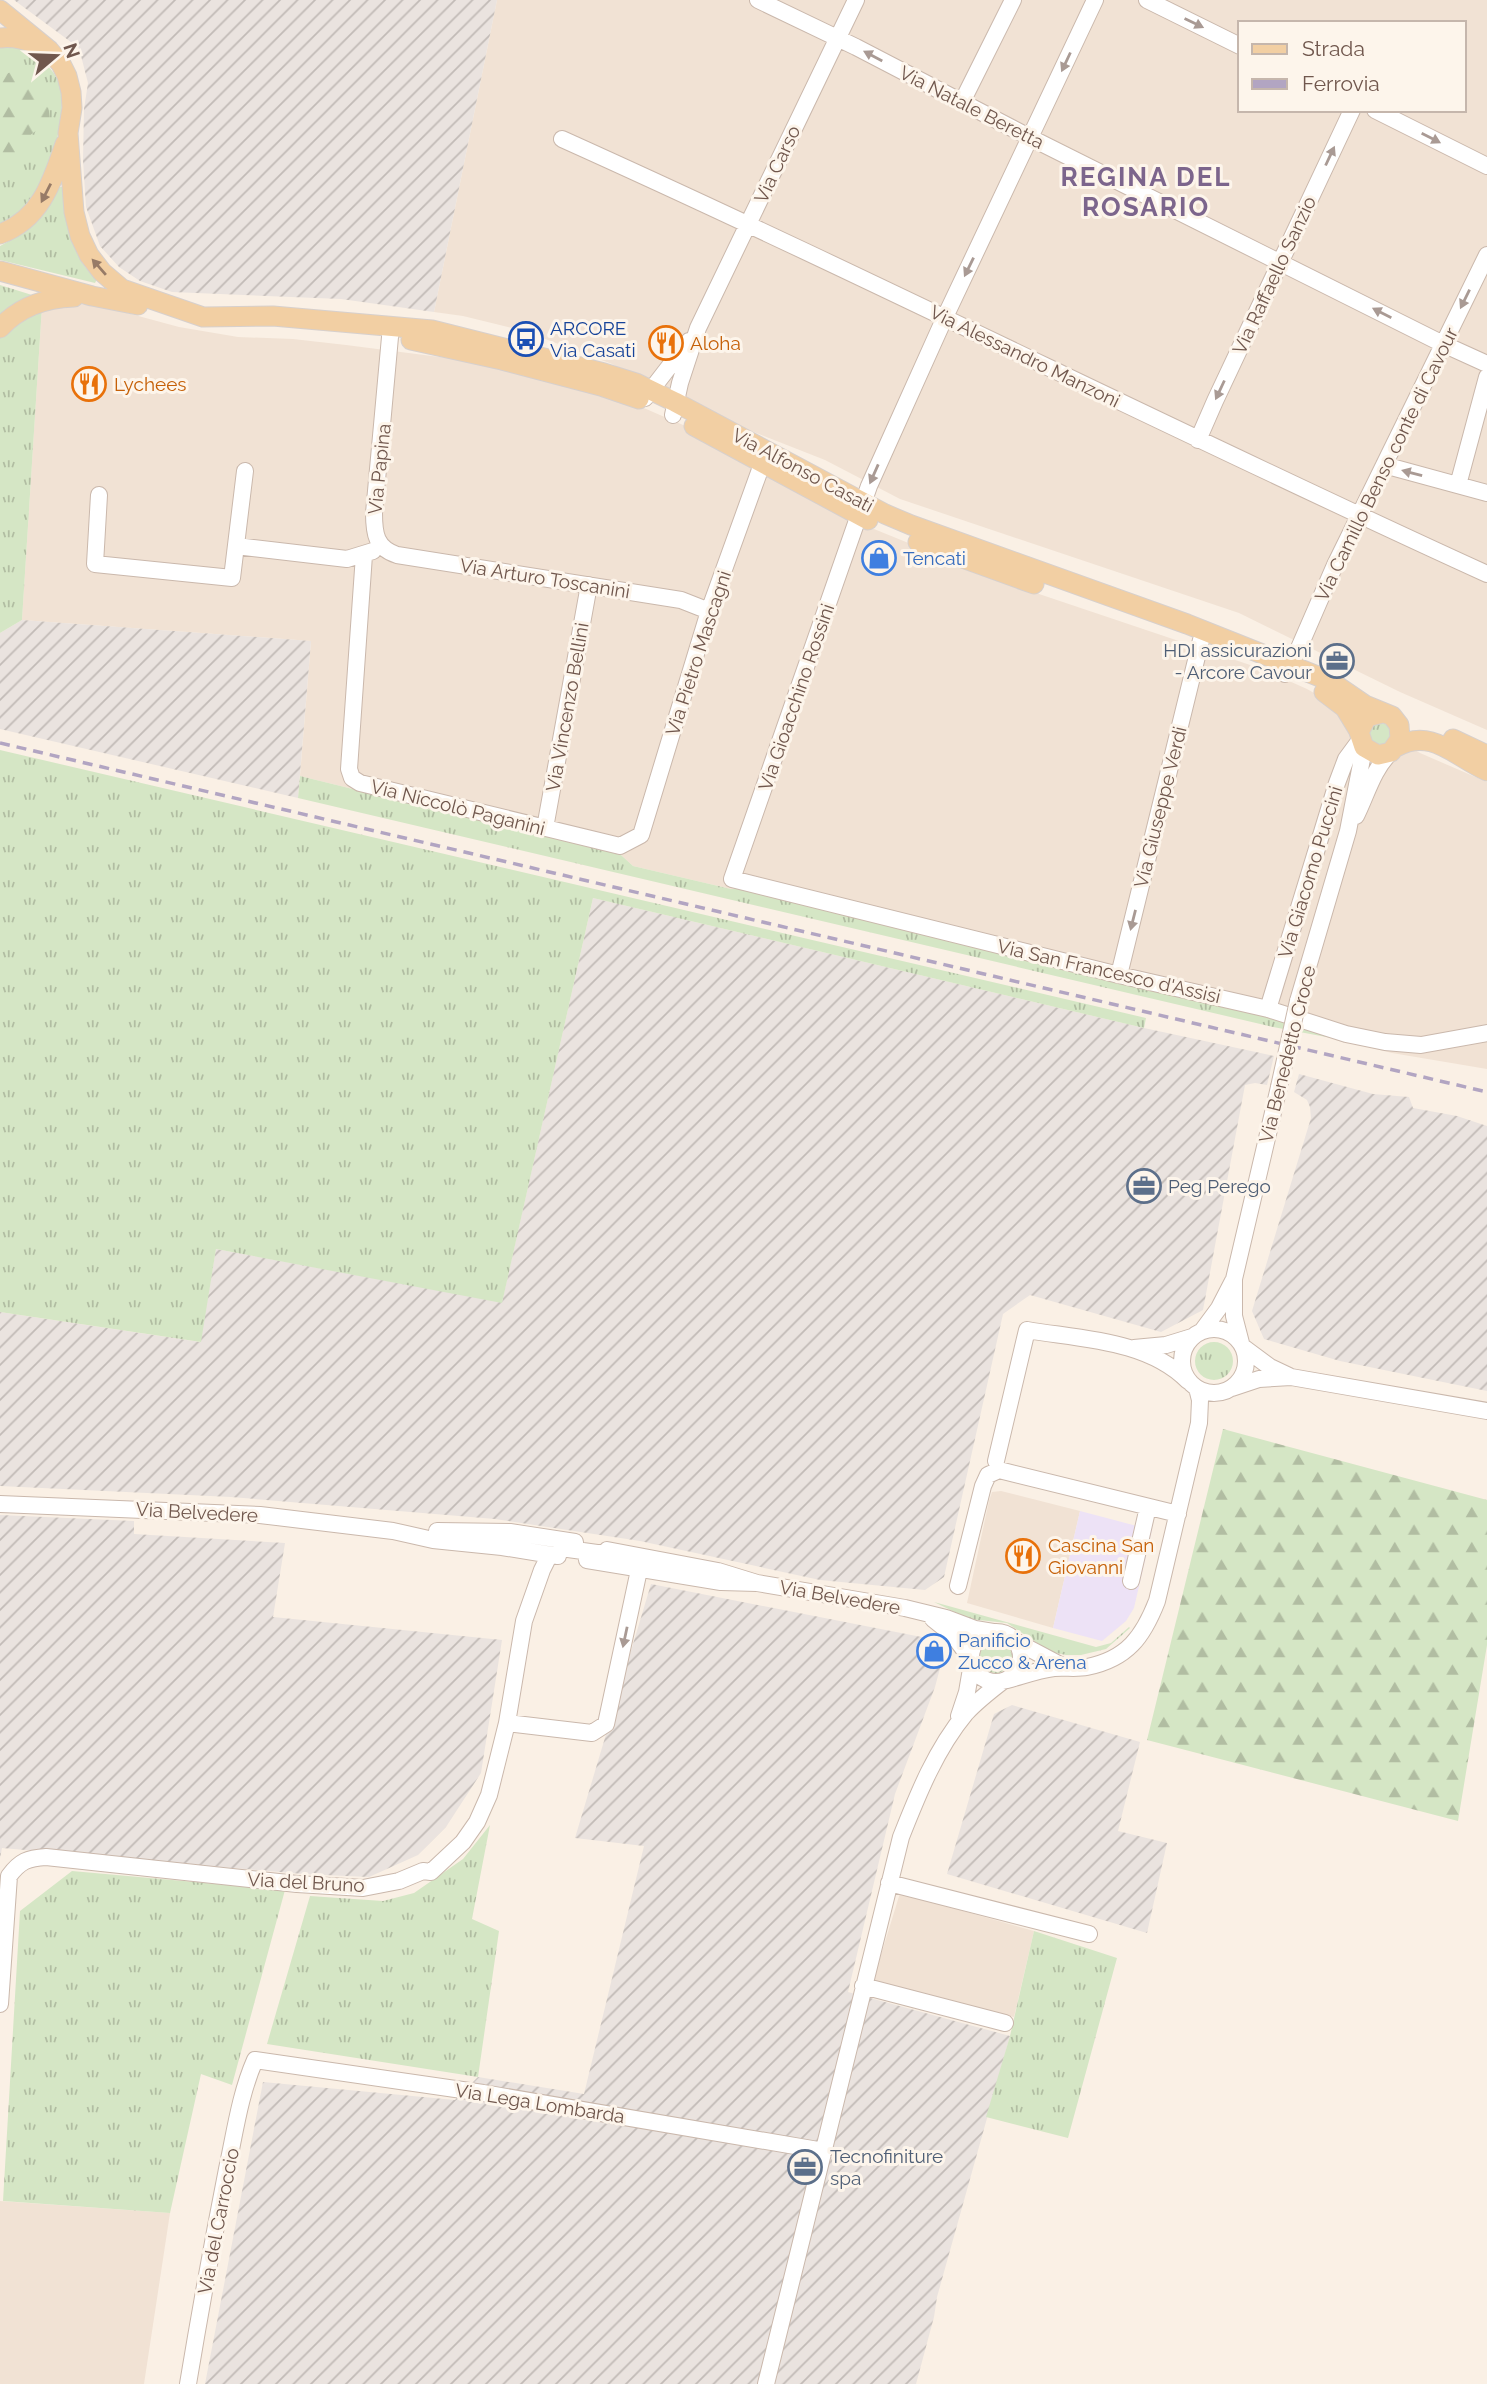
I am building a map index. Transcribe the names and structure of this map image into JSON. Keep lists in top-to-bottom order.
{
  "streets": {
    "main road": ["Via Alfonso Casati"],
    "street": [
      "Via Natale Beretta",
      "Via Carso",
      "Via Raffaello Sanzio",
      "Via Alessandro Manzoni",
      "Via Camillo Benso conte di Cavour",
      "Via Papina",
      "Via Arturo Toscanini",
      "Via Pietro Mascagni",
      "Via Gioacchino Rossini",
      "Via Vincenzo Bellini",
      "Via Niccolò Paganini",
      "Via Giuseppe Verdi",
      "Via Giacomo Puccini",
      "Via San Francesco d'Assisi",
      "Via Benedetto Croce",
      "Via Belvedere",
      "Via del Bruno",
      "Via Lega Lombarda",
      "Via del Carroccio"
    ]
  },
  "crossings": [
    ["Via Natale Beretta", "Via Carso"],
    ["Via Natale Beretta", "Via Raffaello Sanzio"],
    ["Via Natale Beretta", "Via Camillo Benso conte di Cavour"],
    ["Via Natale Beretta", "Via Gioacchino Rossini"],
    ["Via Carso", "Via Alessandro Manzoni"],
    ["Via Carso", "Via Alfonso Casati"],
    ["Via Raffaello Sanzio", "Via Alessandro Manzoni"],
    ["Via Alessandro Manzoni", "Via Camillo Benso conte di Cavour"],
    ["Via Alessandro Manzoni", "Via Gioacchino Rossini"],
    ["Via Camillo Benso conte di Cavour", "Via Alfonso Casati"],
    ["Via Papina", "Via Alfonso Casati"],
    ["Via Papina", "Via Arturo Toscanini"],
    ["Via Alfonso Casati", "Via Pietro Mascagni"],
    ["Via Alfonso Casati", "Via Gioacchino Rossini"],
    ["Via Alfonso Casati", "Via Giuseppe Verdi"],
    ["Via Alfonso Casati", "Via Giacomo Puccini"],
    ["Via Alfonso Casati", "Via Benedetto Croce"],
    ["Via Arturo Toscanini", "Via Pietro Mascagni"],
    ["Via Arturo Toscanini", "Via Vincenzo Bellini"],
    ["Via Pietro Mascagni", "Via Niccolò Paganini"],
    ["Via Gioacchino Rossini", "Via San Francesco d'Assisi"],
    ["Via Vincenzo Bellini", "Via Niccolò Paganini"],
    ["Via Giuseppe Verdi", "Via San Francesco d'Assisi"],
    ["Via Giacomo Puccini", "Via San Francesco d'Assisi"],
    ["Via Giacomo Puccini", "Via Benedetto Croce"],
    ["Via Belvedere", "Via del Bruno"],
    ["Via Lega Lombarda", "Via del Carroccio"]
  ],
  "one_way": ["Via Natale Beretta", "Via Gioacchino Rossini", "Via Giuseppe Verdi"],
  "districts": ["REGINA DEL ROSARIO"],
  "places": {
    "bus stop": ["ARCORE Via Casati"],
    "restaurant": ["Aloha", "Lychees", "Cascina San Giovanni"],
    "shop": ["Tencati", "Panificio Zucco & Arena"],
    "office": ["HDI assicurazioni - Arcore Cavour", "Peg Perego", "Tecnofiniture spa"]
  },
  "legend": ["Strada", "Ferrovia"],
  "north": "right"
}
